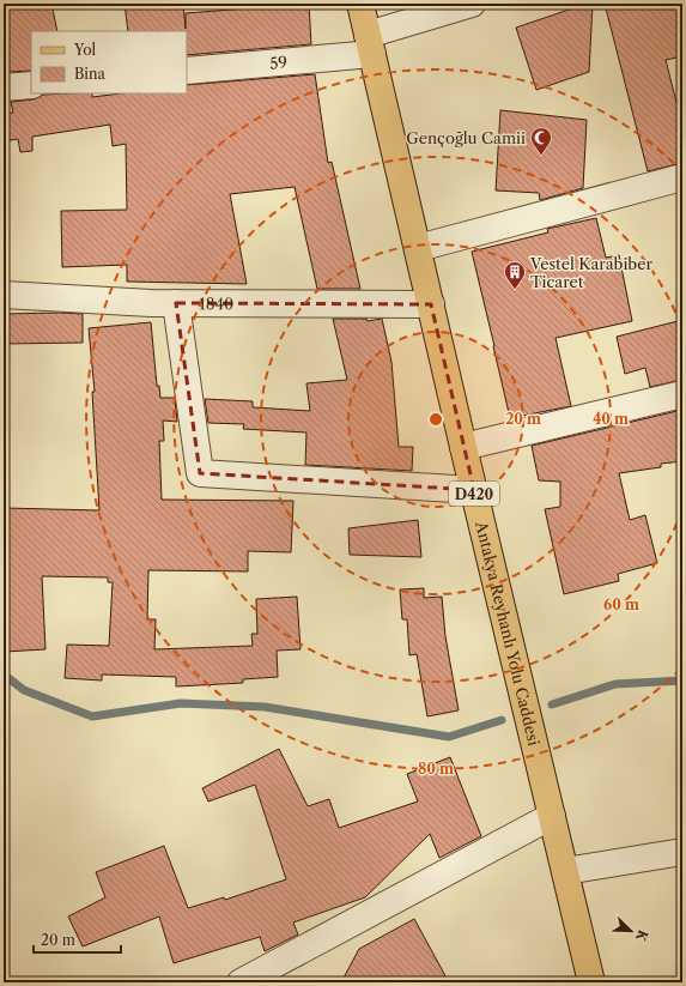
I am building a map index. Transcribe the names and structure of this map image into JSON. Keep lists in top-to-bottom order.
{
  "streets": {
    "main road": ["D420", "Antakya Reyhanlı Yolu Caddesi"],
    "street": ["59", "1840"]
  },
  "crossings": [
    ["59", "Antakya Reyhanlı Yolu Caddesi"],
    ["1840", "Antakya Reyhanlı Yolu Caddesi"]
  ],
  "places": {
    "mosque": ["Gençoğlu Camii"],
    "building": ["Vestel Karabiber Ticaret"]
  },
  "legend": ["Yol", "Bina"],
  "scale_bar": "20 m",
  "north": "bottom right",
  "rings": [
    "20 m",
    "40 m",
    "60 m",
    "80 m"
  ]
}
